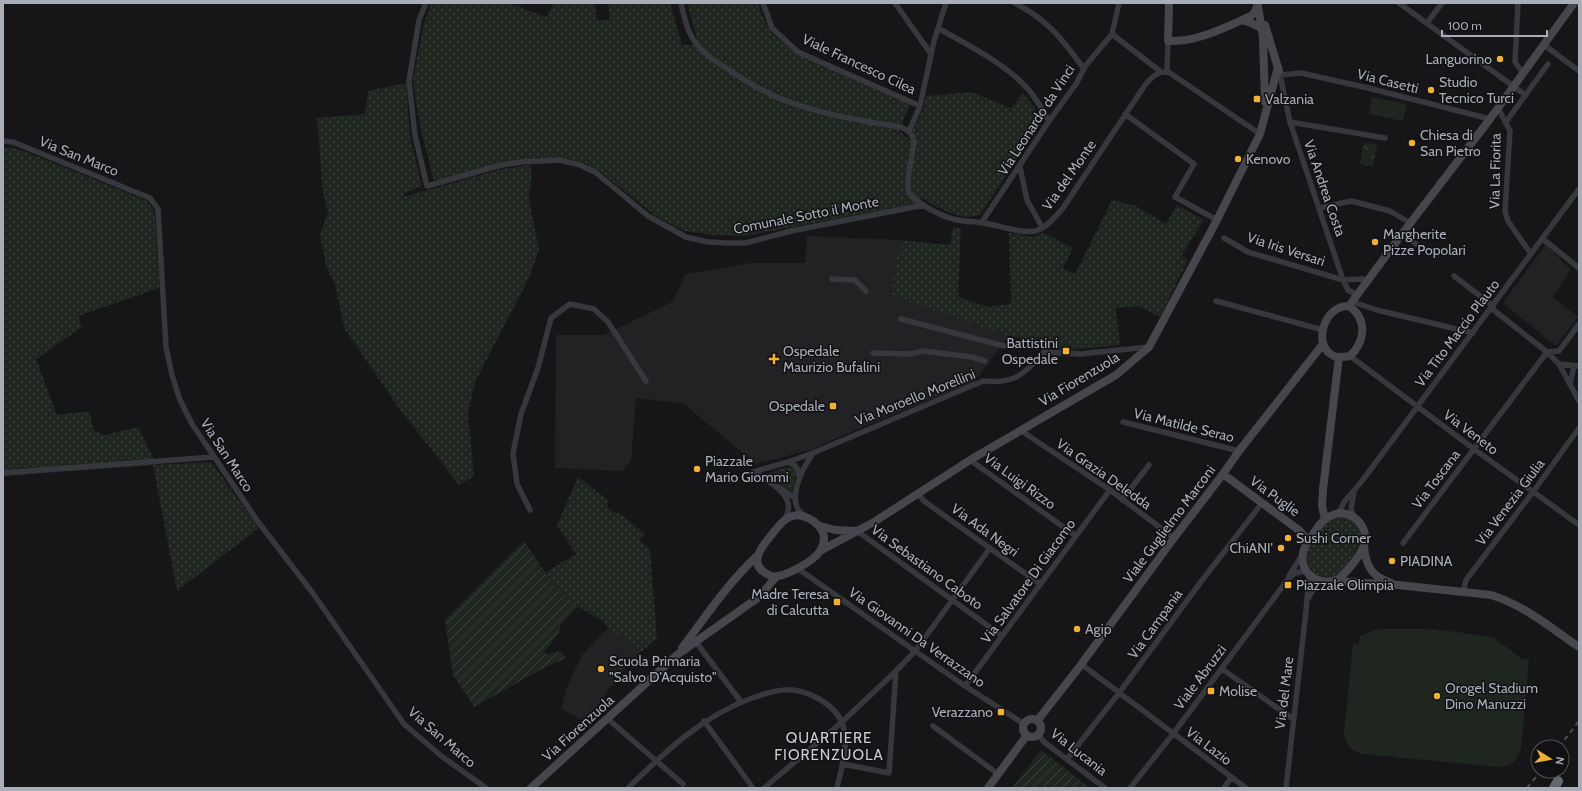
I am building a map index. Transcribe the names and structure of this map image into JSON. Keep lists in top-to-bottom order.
{
  "streets": {
    "main road": ["Via Fiorenzuola", "Via Puglie", "Viale Guglielmo Marconi"],
    "street": [
      "Viale Francesco Cilea",
      "Via Casetti",
      "Via Leonardo da Vinci",
      "Via San Marco",
      "Via La Fiorita",
      "Via del Monte",
      "Via Andrea Costa",
      "Comunale Sotto il Monte",
      "Via Iris Versari",
      "Via Tito Maccio Plauto",
      "Via Moroello Morellini",
      "Via Matilde Serao",
      "Via Veneto",
      "Via Grazia Deledda",
      "Via Toscana",
      "Via Luigi Rizzo",
      "Via Venezia Giulia",
      "Via Ada Negri",
      "Via Sebastiano Caboto",
      "Via Salvatore Di Giacomo",
      "Via Campania",
      "Via Giovanni Da Verrazzano",
      "Viale Abruzzi",
      "Via del Mare",
      "Via Lazio",
      "Via Lucania"
    ]
  },
  "crossings": [
    ["Via Casetti", "Via Andrea Costa"],
    ["Via Casetti", "Via Fiorenzuola"],
    ["Via Leonardo da Vinci", "Via del Monte"],
    ["Via La Fiorita", "Via Tito Maccio Plauto"],
    ["Via del Monte", "Comunale Sotto il Monte"],
    ["Via Andrea Costa", "Via Iris Versari"],
    ["Via Andrea Costa", "Via Fiorenzuola"],
    ["Via Andrea Costa", "Via Veneto"],
    ["Via Andrea Costa", "Viale Guglielmo Marconi"],
    ["Via Tito Maccio Plauto", "Via Veneto"],
    ["Via Tito Maccio Plauto", "Via Puglie"],
    ["Via Tito Maccio Plauto", "Viale Abruzzi"],
    ["Via Tito Maccio Plauto", "Via del Mare"],
    ["Via Fiorenzuola", "Via Moroello Morellini"],
    ["Via Fiorenzuola", "Via Grazia Deledda"],
    ["Via Fiorenzuola", "Via Luigi Rizzo"],
    ["Via Fiorenzuola", "Via Ada Negri"],
    ["Via Fiorenzuola", "Via Sebastiano Caboto"],
    ["Via Fiorenzuola", "Via Giovanni Da Verrazzano"],
    ["Via Matilde Serao", "Viale Guglielmo Marconi"],
    ["Via Veneto", "Via Toscana"],
    ["Via Veneto", "Via Venezia Giulia"],
    ["Via Veneto", "Viale Guglielmo Marconi"],
    ["Via Grazia Deledda", "Viale Guglielmo Marconi"],
    ["Via Grazia Deledda", "Via Salvatore Di Giacomo"],
    ["Via Luigi Rizzo", "Via Salvatore Di Giacomo"],
    ["Via Puglie", "Viale Guglielmo Marconi"],
    ["Via Puglie", "Via Campania"],
    ["Via Puglie", "Viale Abruzzi"],
    ["Via Puglie", "Via del Mare"],
    ["Viale Guglielmo Marconi", "Via Giovanni Da Verrazzano"],
    ["Viale Guglielmo Marconi", "Via Lazio"],
    ["Viale Guglielmo Marconi", "Via Lucania"],
    ["Via Ada Negri", "Via Salvatore Di Giacomo"],
    ["Via Sebastiano Caboto", "Via Salvatore Di Giacomo"],
    ["Via Salvatore Di Giacomo", "Via Giovanni Da Verrazzano"],
    ["Via Campania", "Via Lazio"],
    ["Via Campania", "Via Lucania"],
    ["Via Giovanni Da Verrazzano", "Via Lucania"],
    ["Viale Abruzzi", "Via del Mare"],
    ["Viale Abruzzi", "Via Lazio"]
  ],
  "districts": ["QUARTIERE FIORENZUOLA"],
  "places": {
    "other": [
      "Languorino",
      "Studio Tecnico Turci",
      "Chiesa di San Pietro",
      "Kenovo",
      "Margherite Pizze Popolari",
      "Piazzale Mario Giommi",
      "Sushi Corner",
      "ChiANI'",
      "PIADINA",
      "Agip",
      "Scuola Primaria \"Salvo D'Acquisto\"",
      "Orogel Stadium Dino Manuzzi"
    ],
    "transit": [
      "Valzania",
      "Battistini Ospedale",
      "Ospedale",
      "Piazzale Olimpia",
      "Madre Teresa di Calcutta",
      "Molise",
      "Verazzano"
    ],
    "health": ["Ospedale Maurizio Bufalini"]
  },
  "scale_bar": "100 m",
  "north": "right"
}
